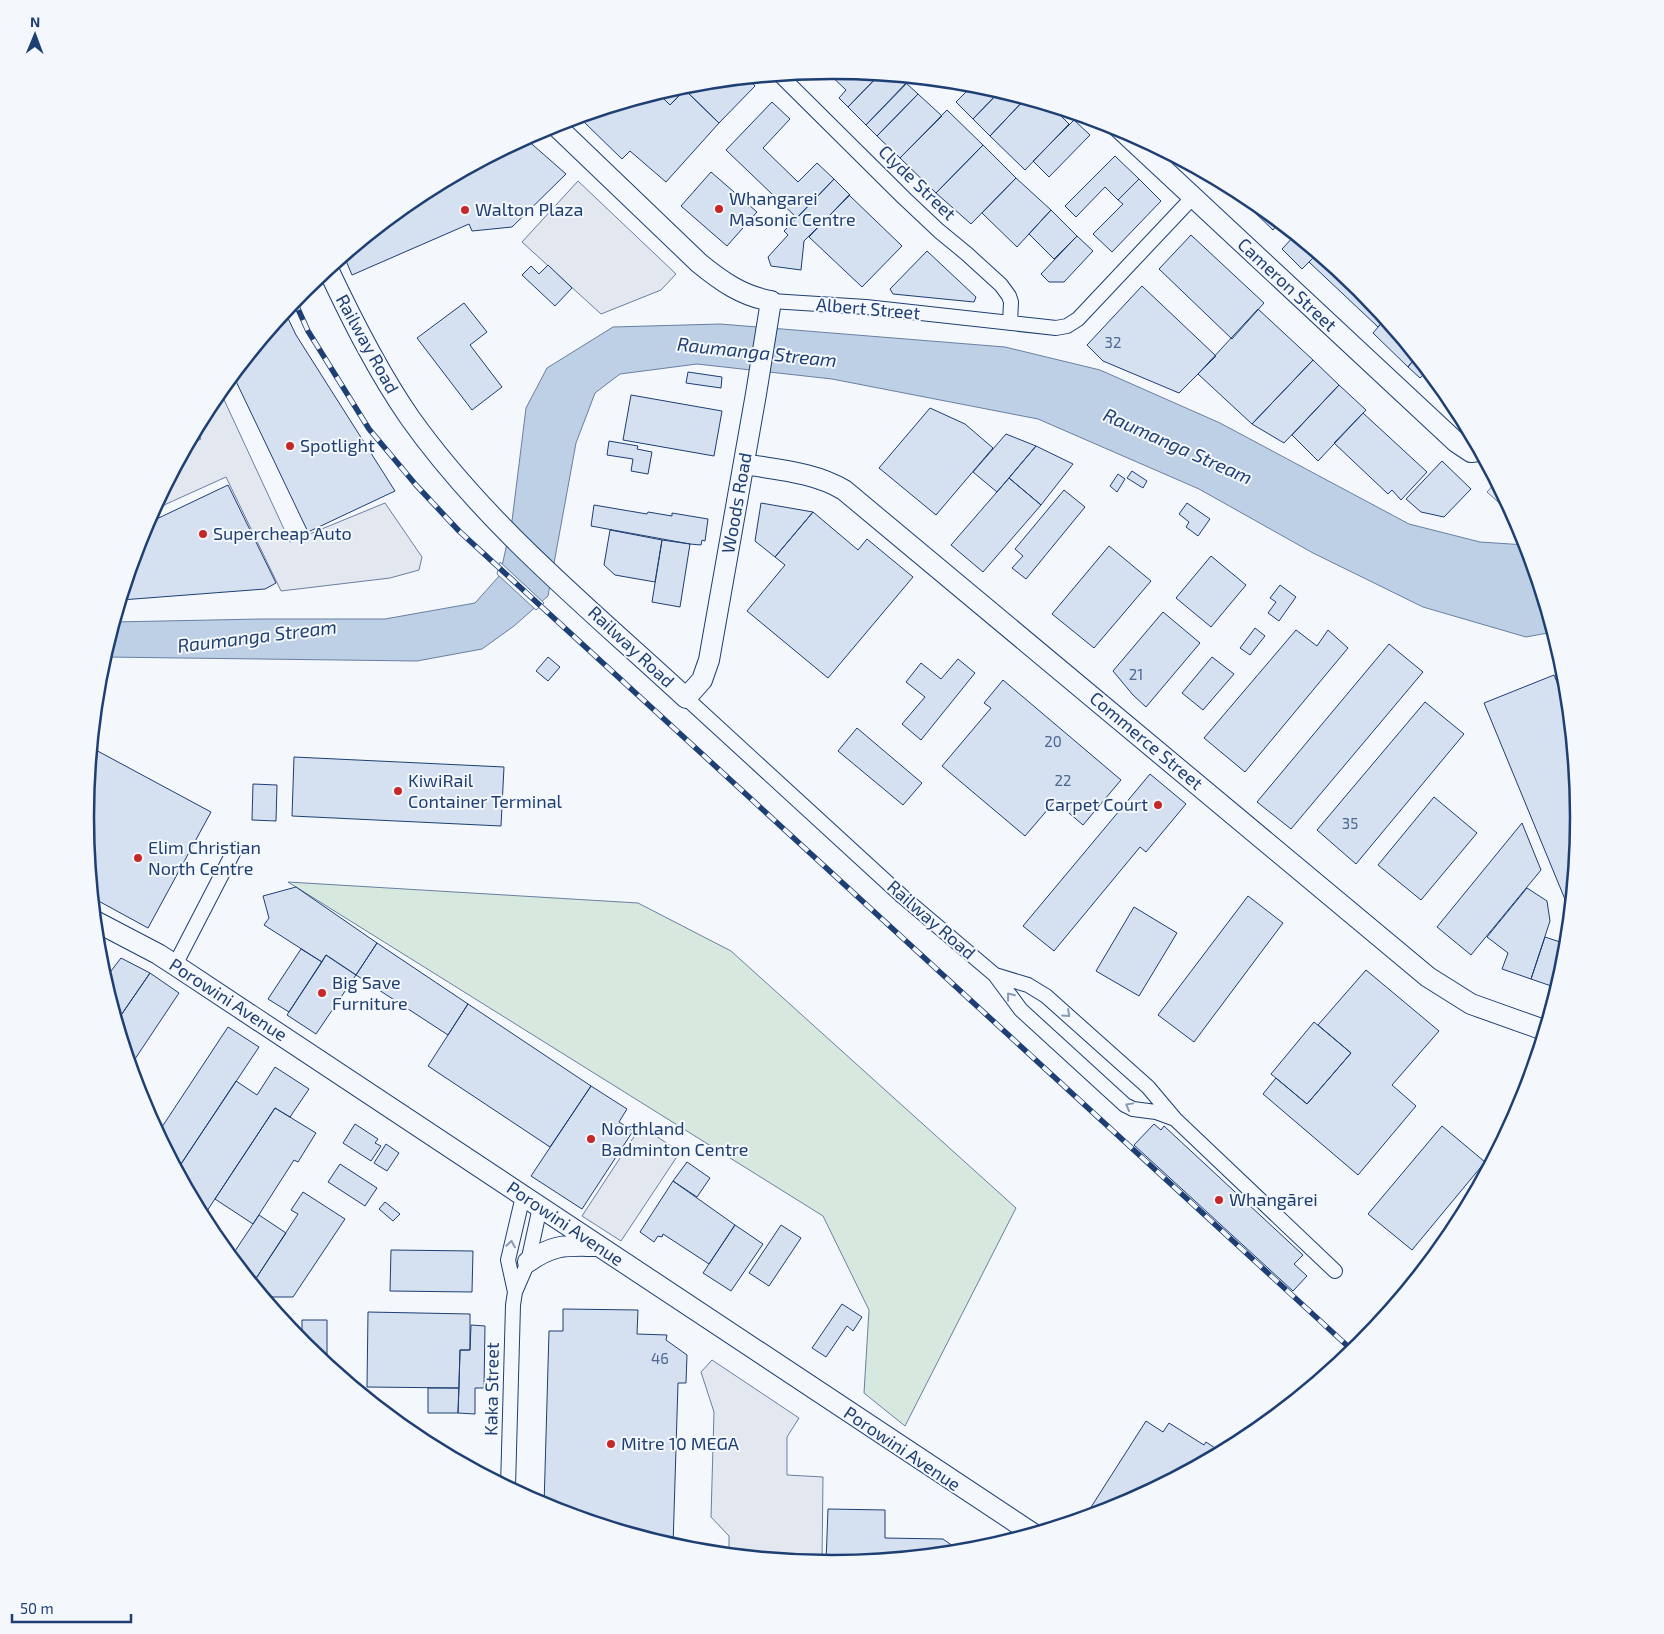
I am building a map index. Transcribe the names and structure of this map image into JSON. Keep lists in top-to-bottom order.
{
  "streets": {
    "street": [
      "Clyde Street",
      "Cameron Street",
      "Albert Street",
      "Railway Road",
      "Woods Road",
      "Commerce Street",
      "Porowini Avenue",
      "Kaka Street"
    ]
  },
  "crossings": [
    ["Clyde Street", "Albert Street"],
    ["Cameron Street", "Albert Street"],
    ["Albert Street", "Woods Road"],
    ["Railway Road", "Woods Road"],
    ["Woods Road", "Commerce Street"],
    ["Porowini Avenue", "Kaka Street"]
  ],
  "water": ["Raumanga Stream"],
  "places": [
    "Whangarei Masonic Centre",
    "Walton Plaza",
    "Spotlight",
    "Supercheap Auto",
    "KiwiRail Container Terminal",
    "Carpet Court",
    "Elim Christian North Centre",
    "Big Save Furniture",
    "Northland Badminton Centre",
    "Whangārei",
    "Mitre 10 MEGA"
  ],
  "house_numbers": [
    "32",
    "21",
    "20",
    "22",
    "35",
    "46"
  ],
  "scale_bar": "50 m",
  "north": "top"
}
